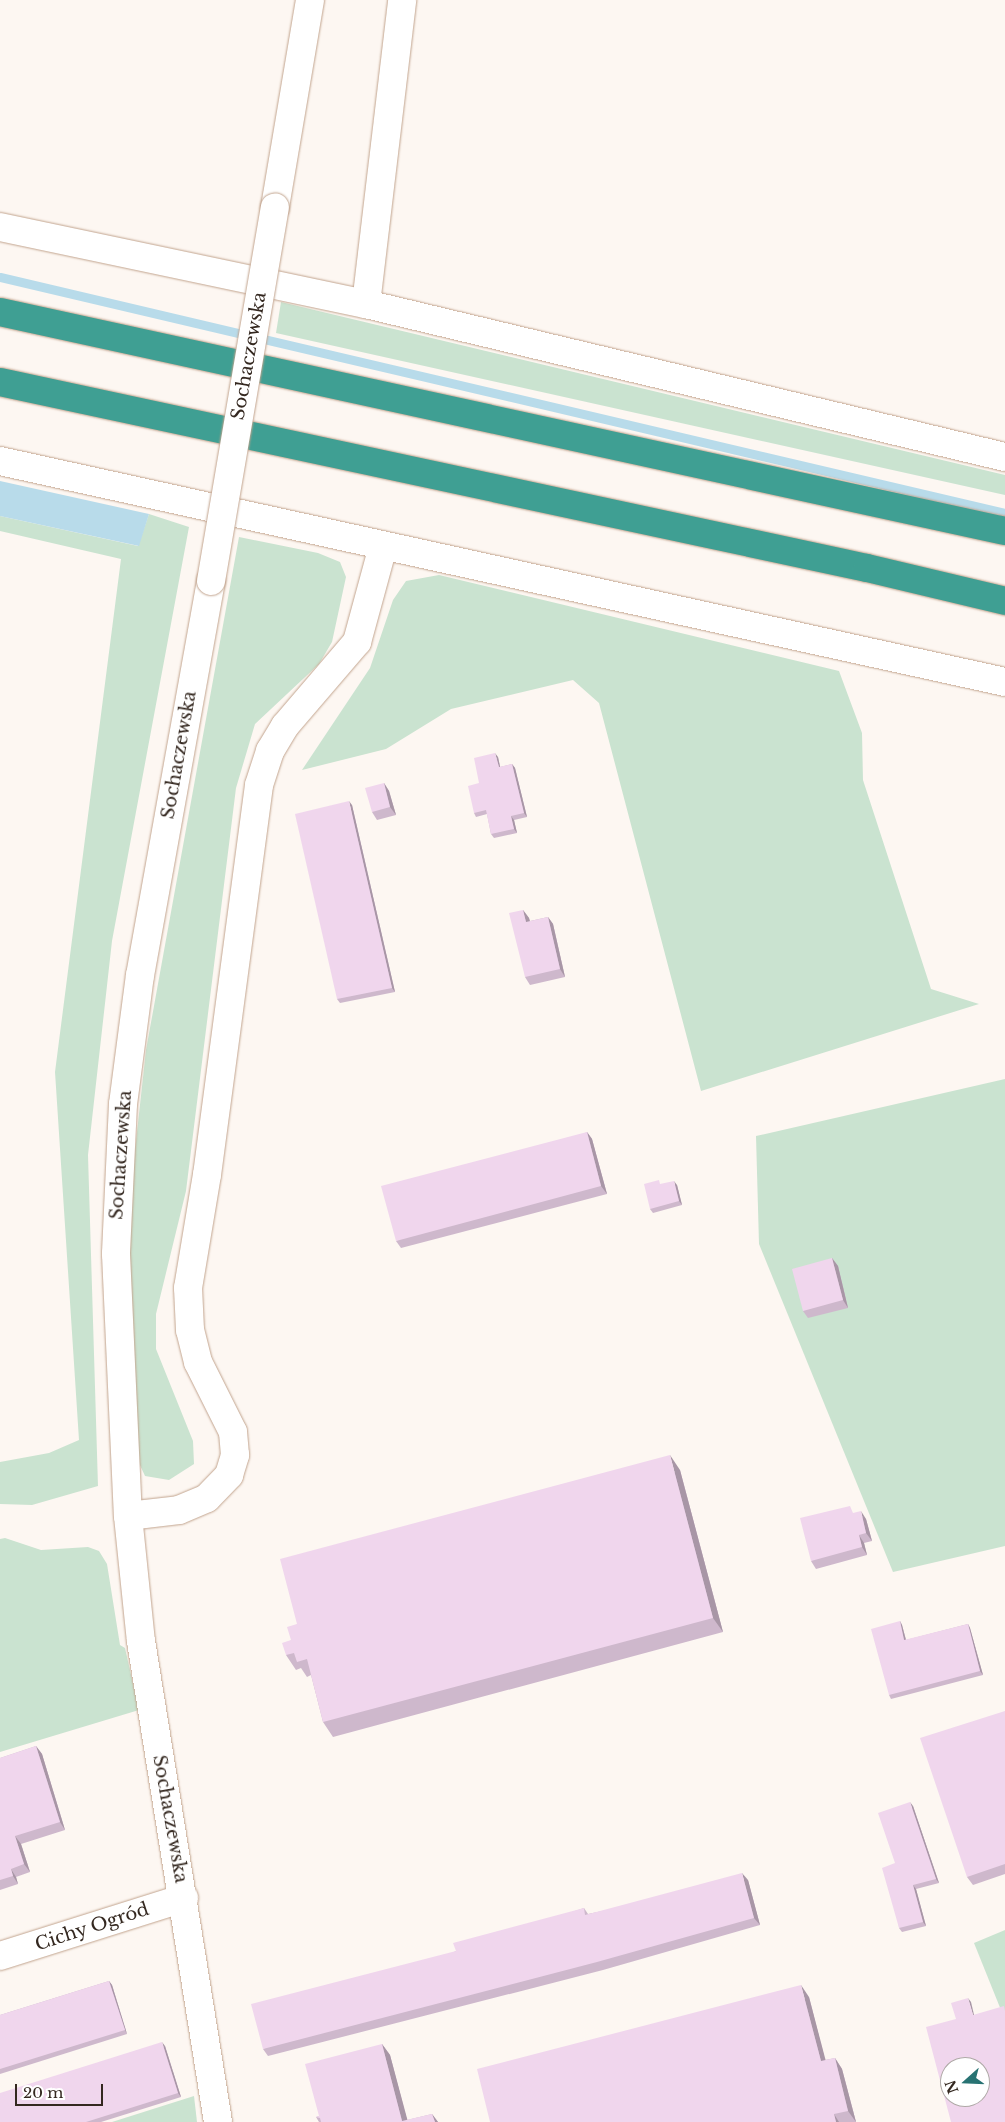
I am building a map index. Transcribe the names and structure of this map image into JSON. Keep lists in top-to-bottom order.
{
  "streets": {
    "street": ["Sochaczewska", "Cichy Ogród"]
  },
  "crossings": [
    ["Sochaczewska", "Cichy Ogród"]
  ],
  "scale_bar": "20 m",
  "north": "left"
}
